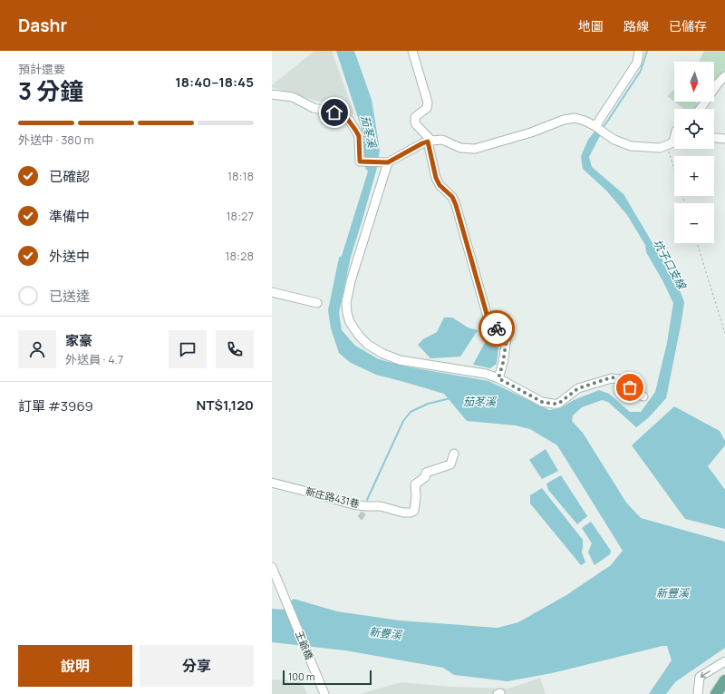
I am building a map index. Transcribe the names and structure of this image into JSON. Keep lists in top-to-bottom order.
{
  "streets": {
    "street": ["新庄路431巷", "王爺橋"]
  },
  "water": ["茄苳溪", "坑子口支線", "新豐溪"],
  "scale_bar": "100 m",
  "north": "bottom",
  "page": {
    "header": "Dashr",
    "nav": ["地圖", "路線", "已儲存"],
    "heading": ["3 分鐘", "預計還要", "18:40–18:45"],
    "panel": [
      "家豪",
      "外送員 · 4.7",
      "訂單 #3969",
      "NT$1,120"
    ],
    "map_buttons": ["+", "−"],
    "bar": "外送中 · 380 m",
    "list": [
      ["已確認", "18:18"],
      ["準備中", "18:27"],
      ["外送中", "18:28"],
      "已送達"
    ],
    "buttons": ["說明", "分享"],
    "scale": "100 m"
  }
}
